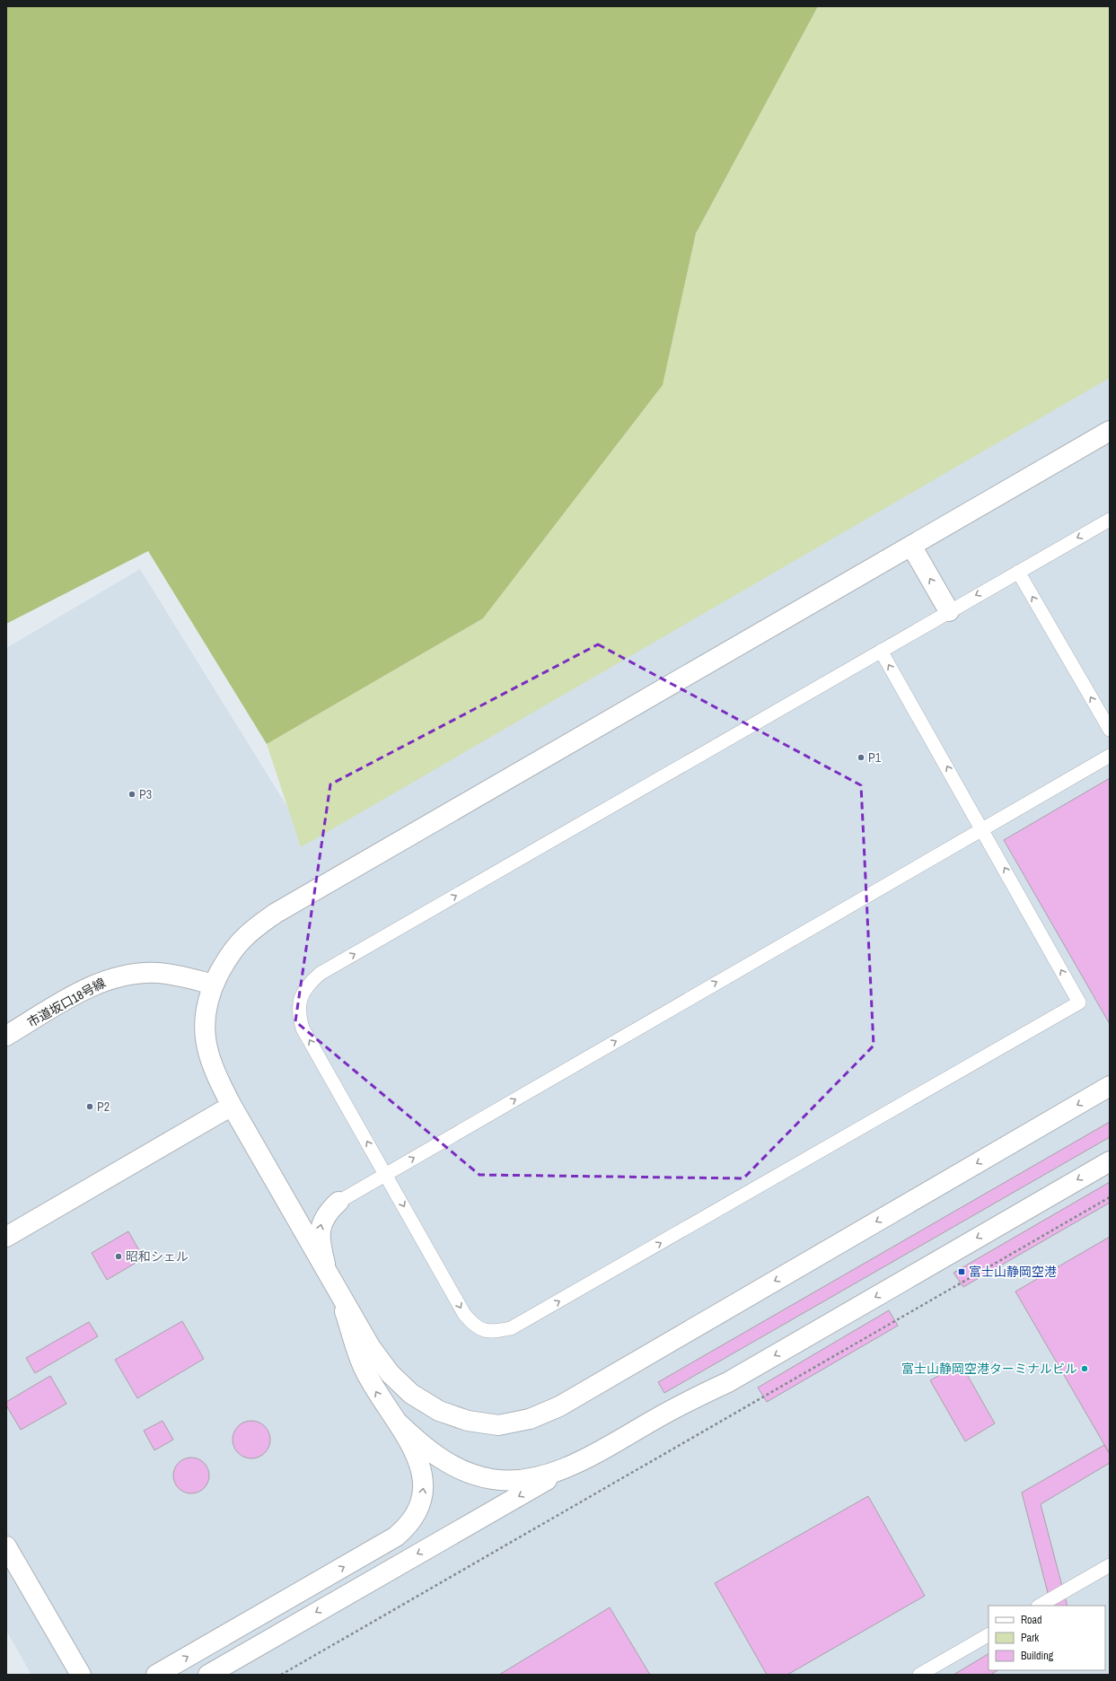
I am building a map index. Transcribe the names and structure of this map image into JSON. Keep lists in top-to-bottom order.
{
  "streets": {
    "street": ["市道坂口18号線"]
  },
  "places": {
    "other": [
      "P1",
      "P3",
      "P2",
      "昭和シェル",
      "富士山静岡空港ターミナルビル"
    ],
    "transit": ["富士山静岡空港"]
  },
  "legend": ["Road", "Park", "Building"]
}
